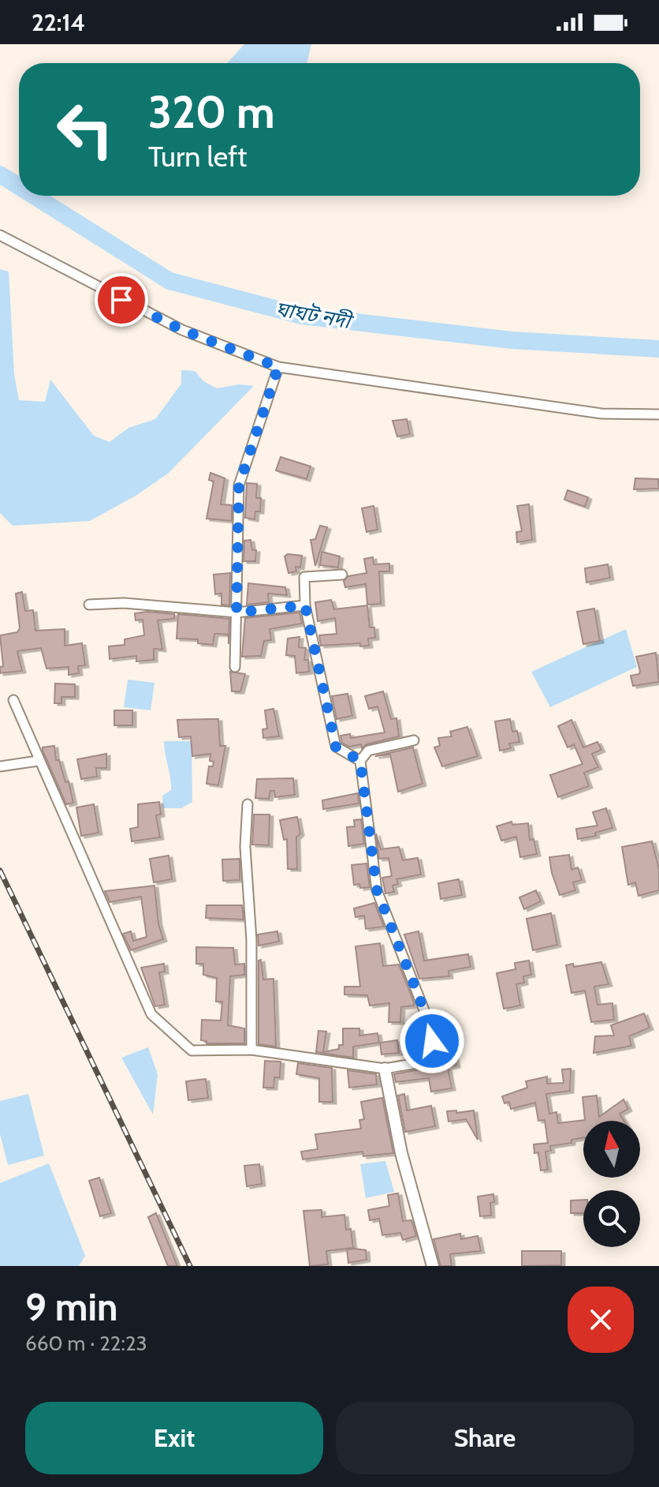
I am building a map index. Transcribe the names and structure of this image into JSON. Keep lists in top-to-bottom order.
{
  "water": ["ঘাঘট নদী"],
  "north": "top",
  "page": {
    "status": "22:14",
    "turn": ["320 m", "Turn left"],
    "heading": ["9 min", "660 m · 22:23"],
    "buttons": ["Exit", "Share"]
  }
}
